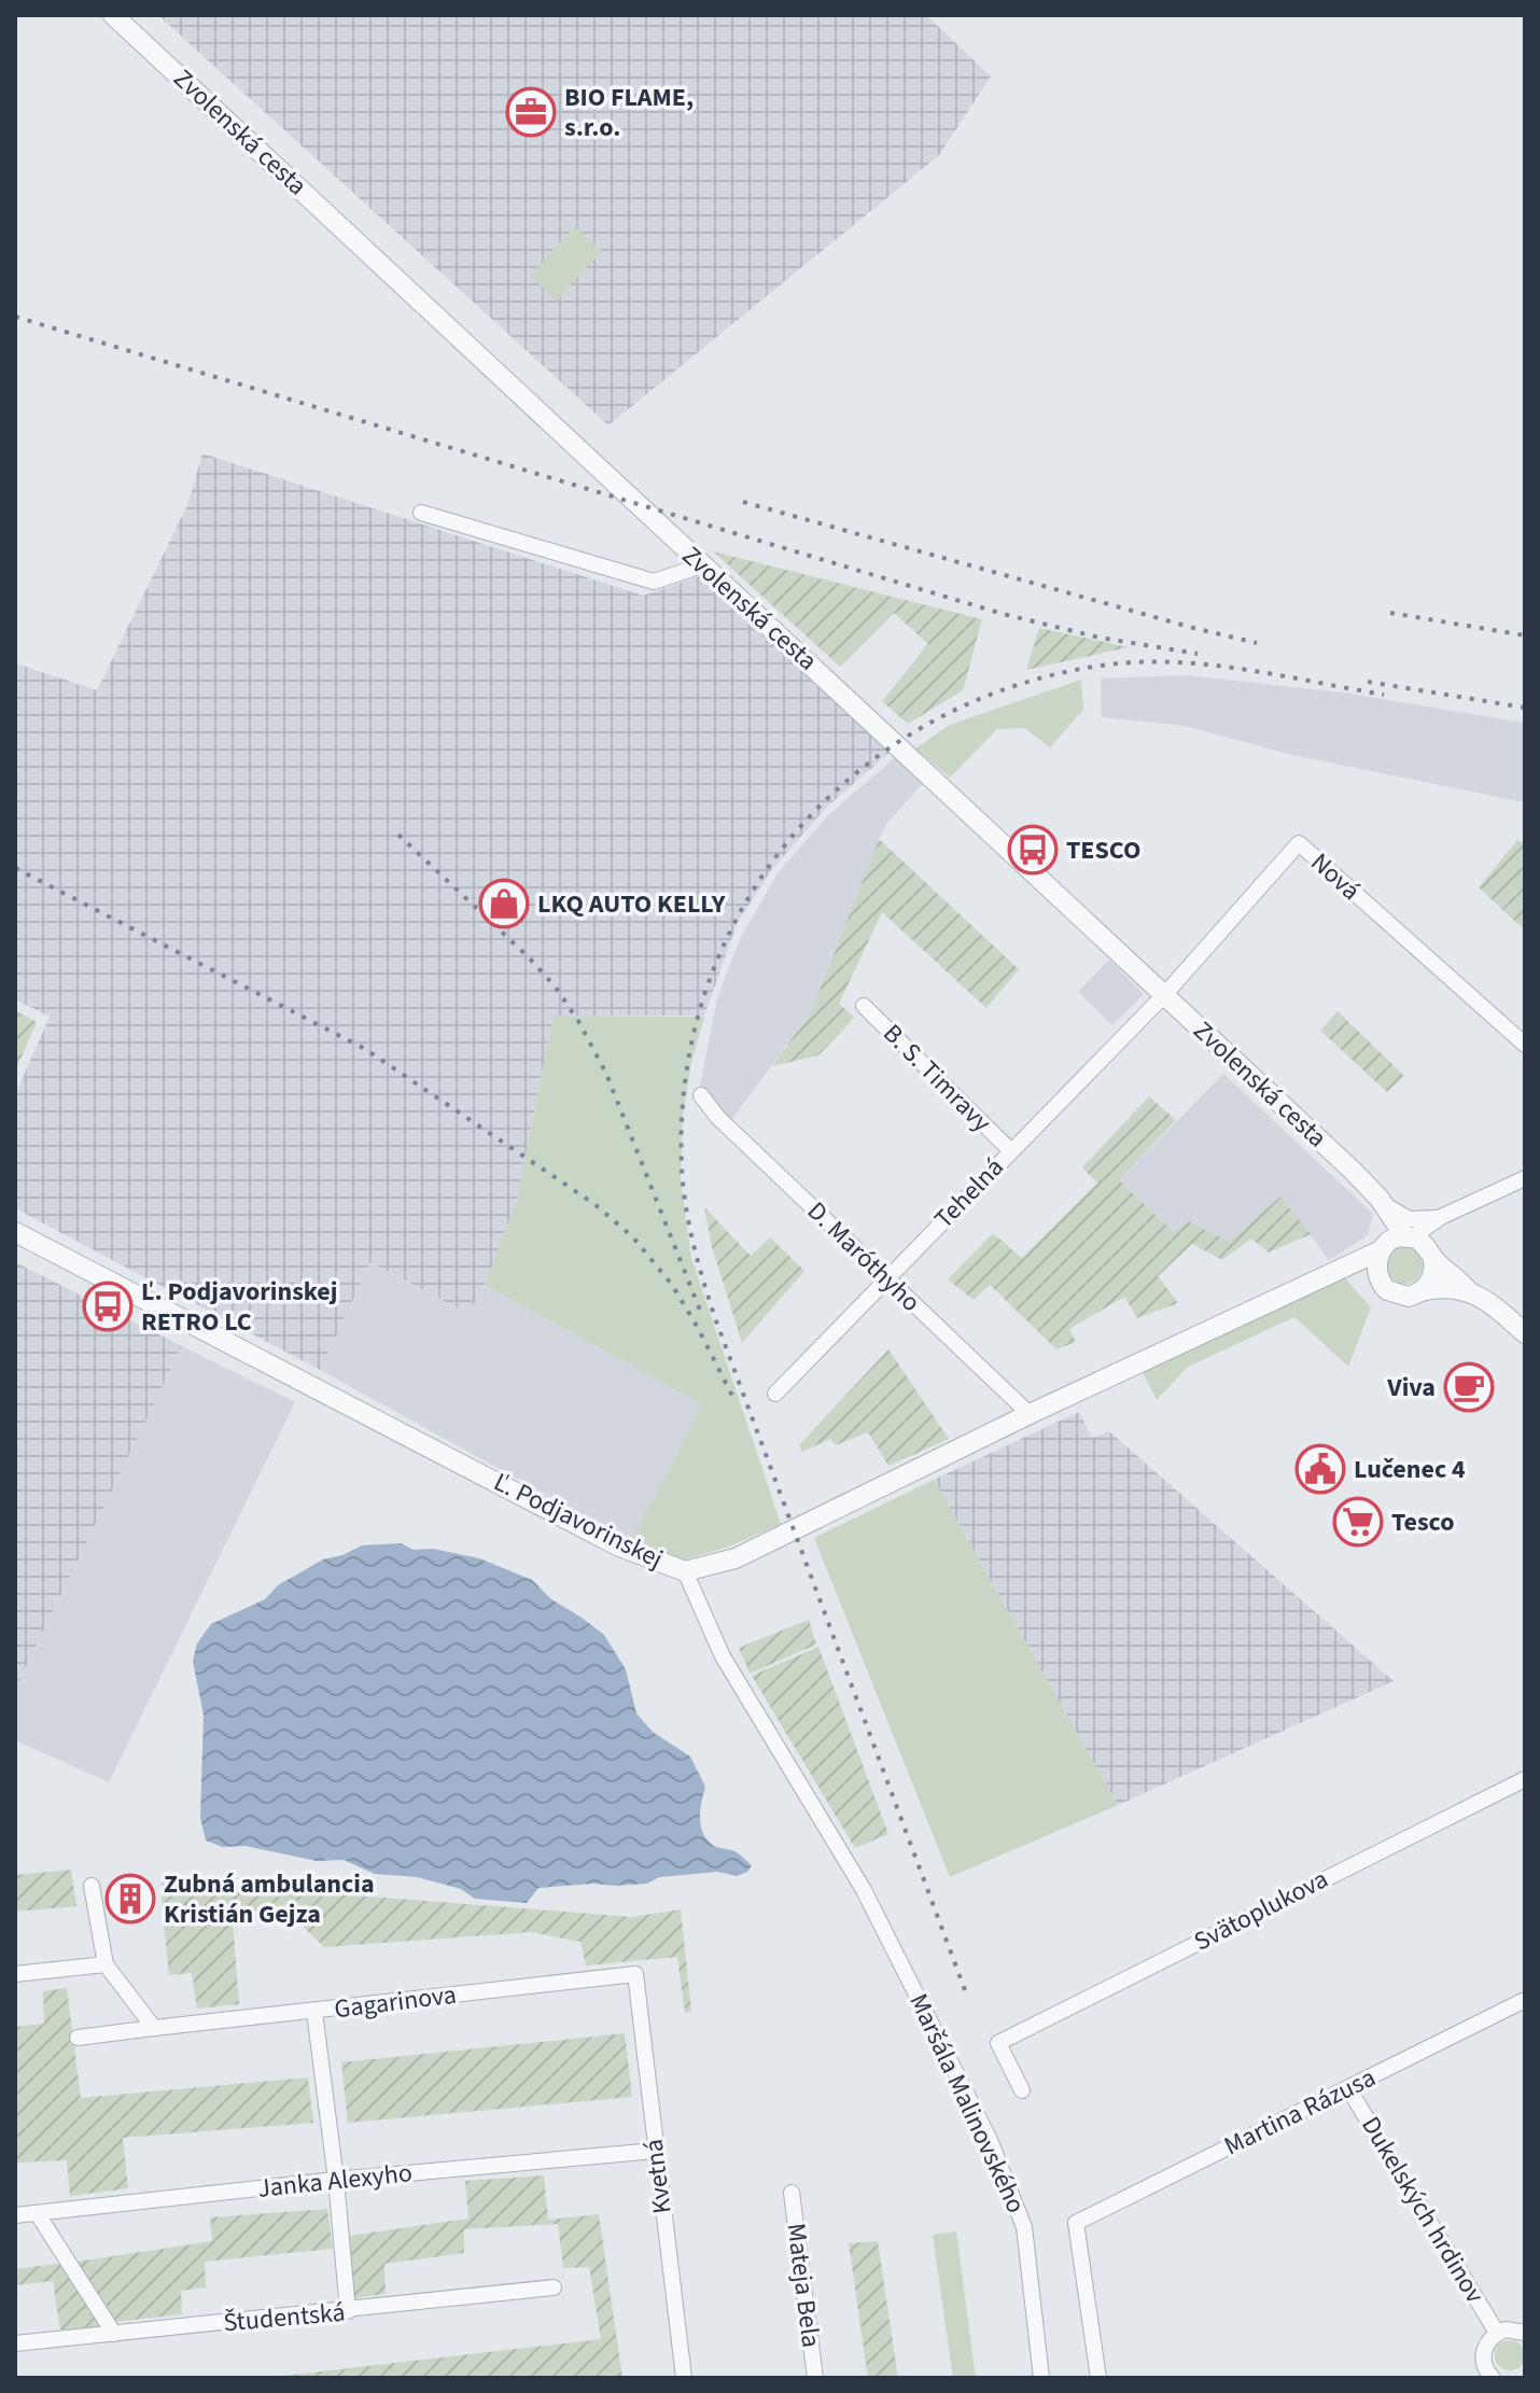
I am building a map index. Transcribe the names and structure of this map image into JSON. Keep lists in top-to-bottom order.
{
  "streets": {
    "street": [
      "Zvolenská cesta",
      "Nová",
      "B. S. Timravy",
      "Tehelná",
      "D. Maróthyho",
      "Ľ. Podjavorinskej",
      "Svätoplukova",
      "Gagarinova",
      "Maršála Malinovského",
      "Martina Rázusa",
      "Kvetná",
      "Janka Alexyho",
      "Dukelských hrdinov",
      "Mateja Bela",
      "Študentská"
    ]
  },
  "crossings": [
    ["Zvolenská cesta", "Nová"],
    ["Zvolenská cesta", "Tehelná"],
    ["Zvolenská cesta", "Ľ. Podjavorinskej"],
    ["Nová", "Tehelná"],
    ["B. S. Timravy", "Tehelná"],
    ["Tehelná", "D. Maróthyho"],
    ["D. Maróthyho", "Ľ. Podjavorinskej"],
    ["Ľ. Podjavorinskej", "Maršála Malinovského"],
    ["Gagarinova", "Kvetná"],
    ["Martina Rázusa", "Dukelských hrdinov"],
    ["Kvetná", "Janka Alexyho"]
  ],
  "places": {
    "office": ["BIO FLAME, s.r.o."],
    "bus stop": ["TESCO", "Ľ. Podjavorinskej RETRO LC"],
    "shop": ["LKQ AUTO KELLY"],
    "cafe": ["Viva"],
    "public building": ["Lučenec 4"],
    "supermarket": ["Tesco"],
    "building": ["Zubná ambulancia Kristián Gejza"]
  }
}
